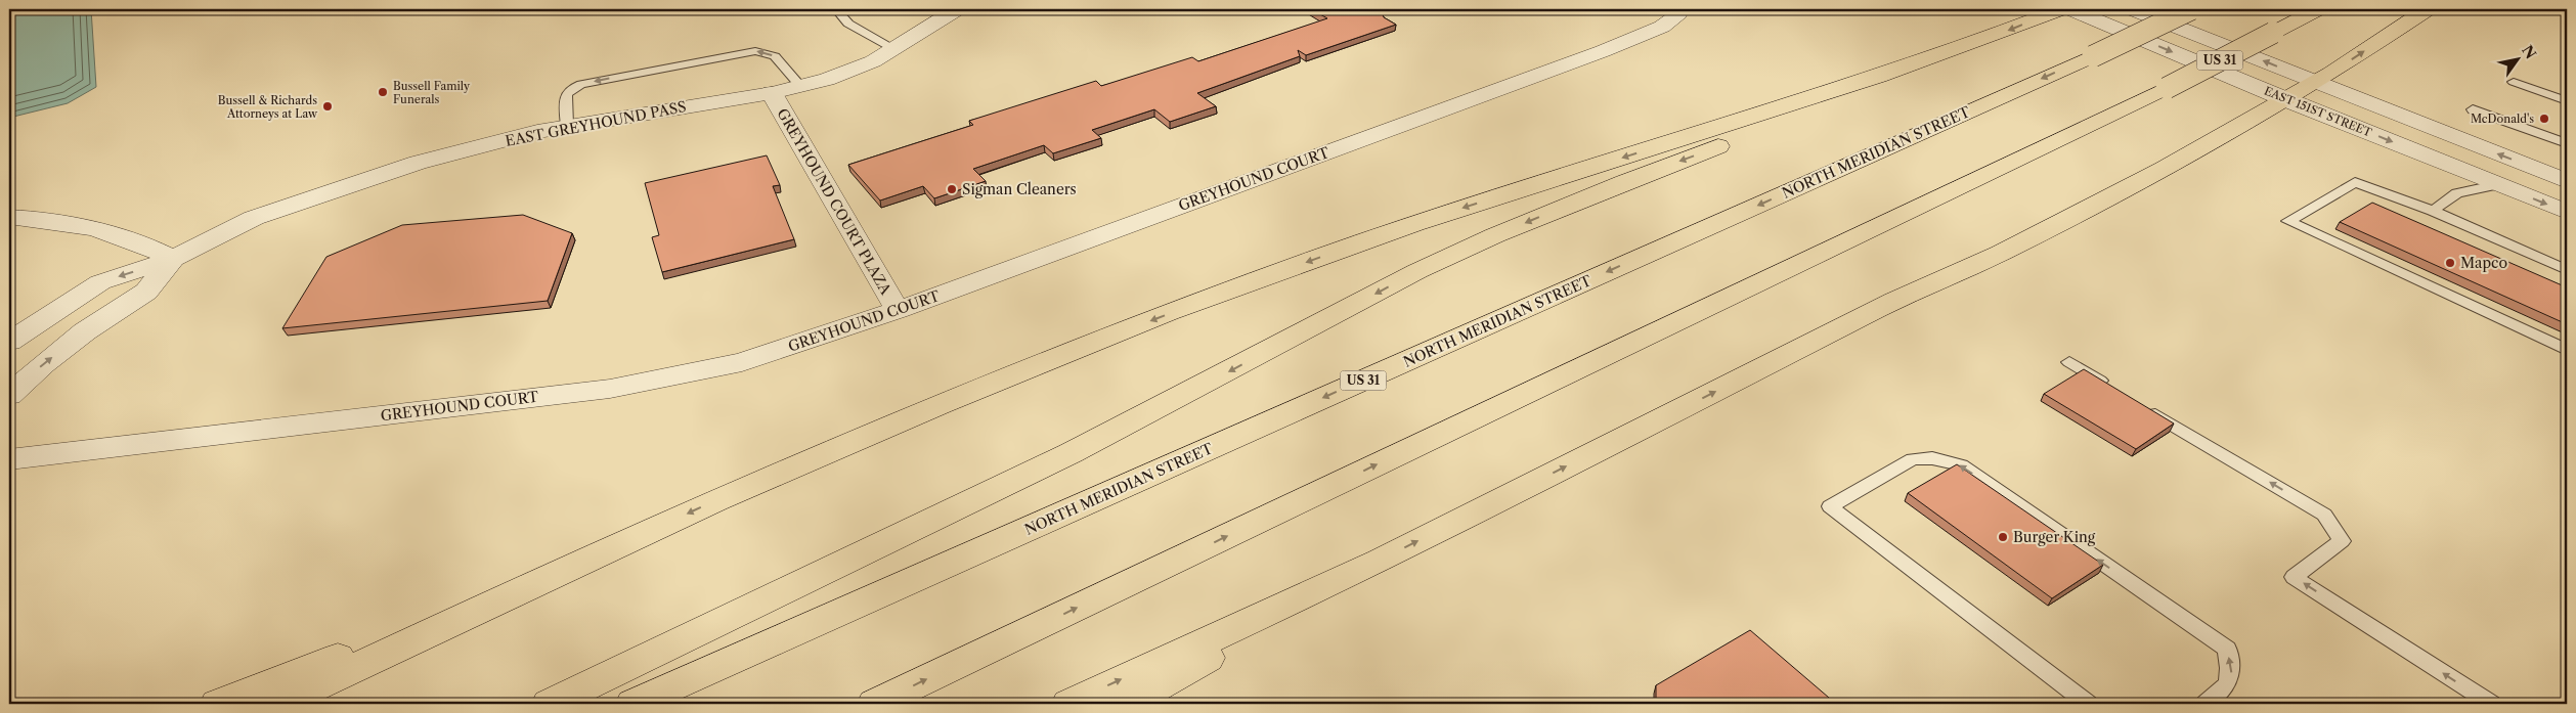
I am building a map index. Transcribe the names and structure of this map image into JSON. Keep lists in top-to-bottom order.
{
  "streets": {
    "highway": ["US 31", "NORTH MERIDIAN STREET"],
    "street": [
      "EAST 151ST STREET",
      "EAST GREYHOUND PASS",
      "GREYHOUND COURT",
      "GREYHOUND COURT PLAZA"
    ]
  },
  "crossings": [
    ["EAST GREYHOUND PASS", "GREYHOUND COURT PLAZA"],
    ["GREYHOUND COURT", "GREYHOUND COURT PLAZA"]
  ],
  "places": [
    "Bussell Family Funerals",
    "Bussell & Richards Attorneys at Law",
    "McDonald's",
    "Sigman Cleaners",
    "Mapco",
    "Burger King"
  ],
  "north": "top right"
}
